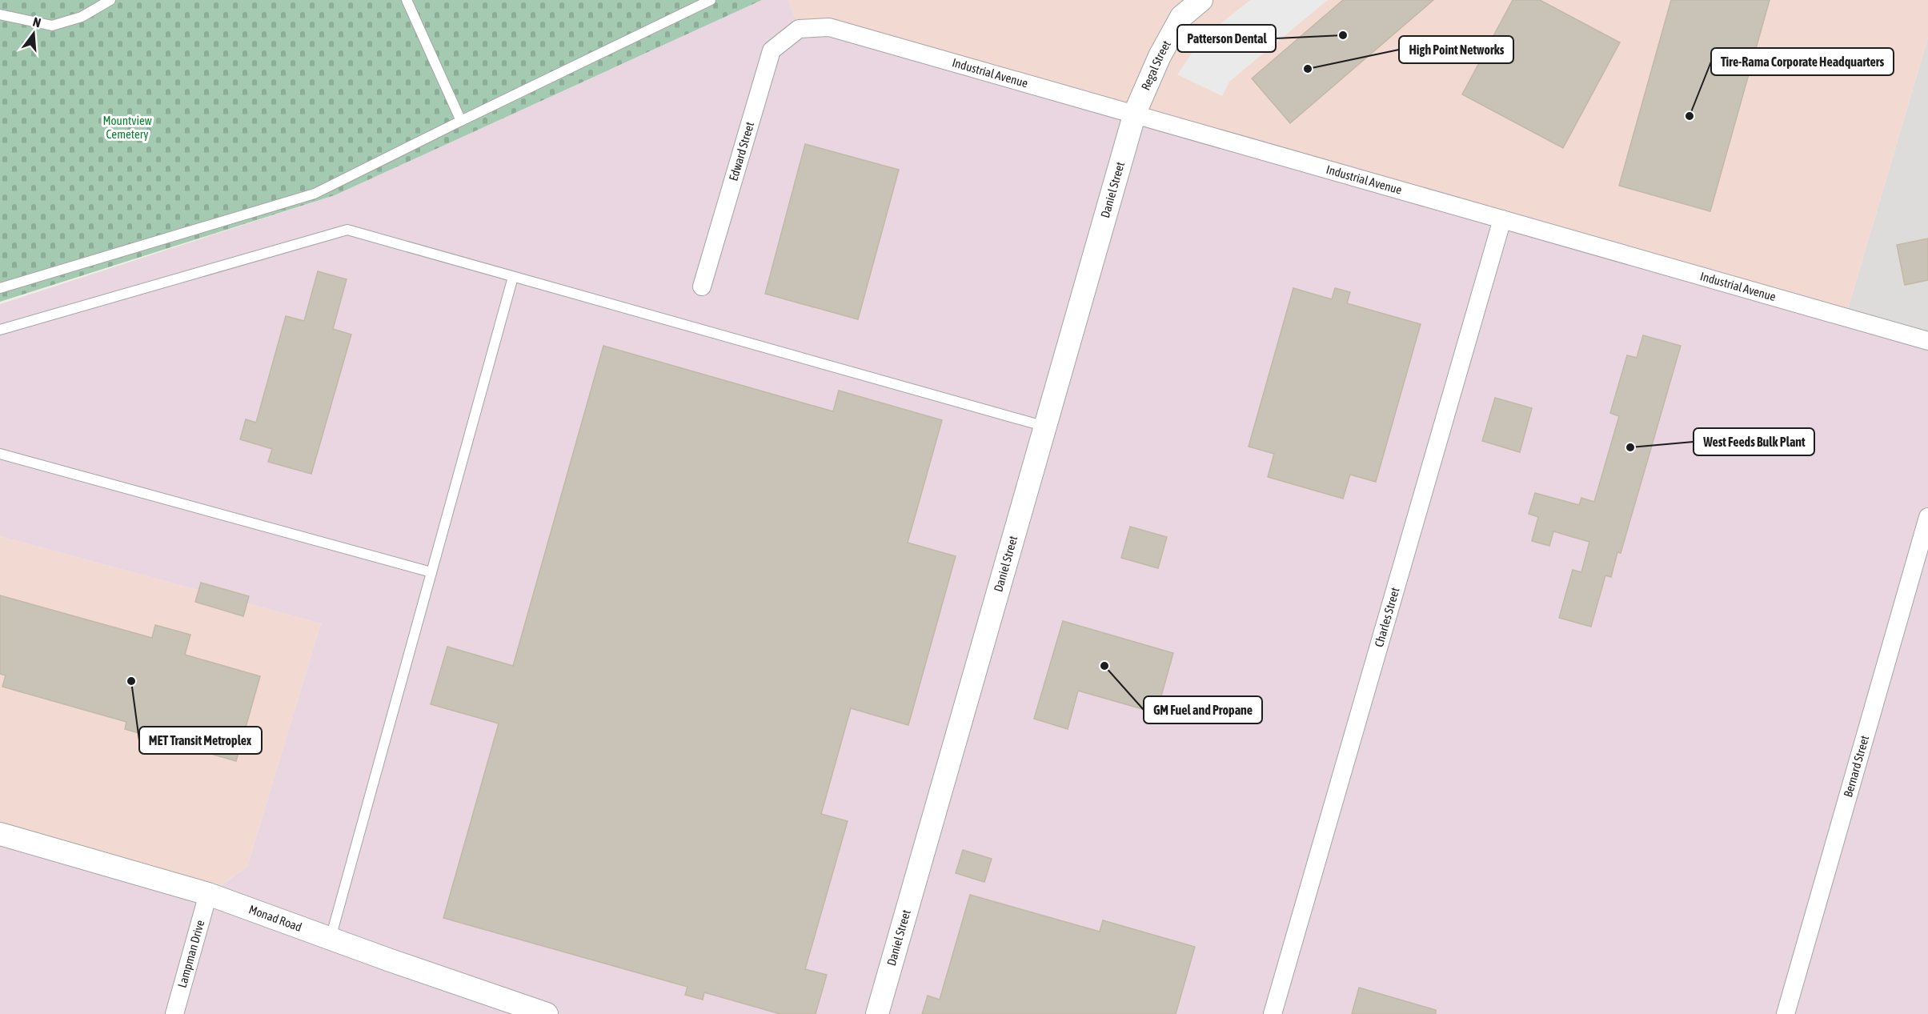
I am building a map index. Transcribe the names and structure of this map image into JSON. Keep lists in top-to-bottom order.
{
  "streets": {
    "street": [
      "Regal Street",
      "Industrial Avenue",
      "Edward Street",
      "Daniel Street",
      "Charles Street",
      "Bernard Street",
      "Monad Road",
      "Lampman Drive"
    ]
  },
  "crossings": [
    ["Regal Street", "Industrial Avenue"],
    ["Regal Street", "Daniel Street"],
    ["Industrial Avenue", "Edward Street"],
    ["Industrial Avenue", "Daniel Street"],
    ["Industrial Avenue", "Charles Street"],
    ["Monad Road", "Lampman Drive"]
  ],
  "parks": ["Mountview Cemetery"],
  "places": [
    "Patterson Dental",
    "High Point Networks",
    "Tire-Rama Corporate Headquarters",
    "West Feeds Bulk Plant",
    "GM Fuel and Propane",
    "MET Transit Metroplex"
  ],
  "north": "top"
}
